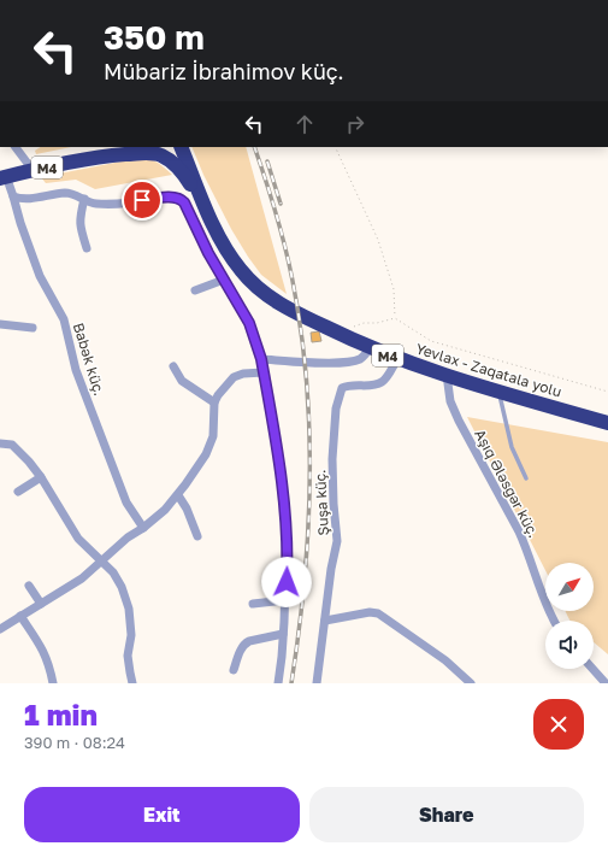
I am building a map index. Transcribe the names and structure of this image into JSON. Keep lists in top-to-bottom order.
{
  "streets": {
    "highway": ["M4", "Yevlax - Zaqatala yolu"],
    "street": ["Babək küç.", "Aşıq Ələsgər küç.", "Şuşa küç."]
  },
  "crossings": [
    ["M4", "Babək küç."],
    ["Yevlax - Zaqatala yolu", "Aşıq Ələsgər küç."],
    ["Yevlax - Zaqatala yolu", "Şuşa küç."]
  ],
  "north": "top right",
  "page": {
    "turn": ["350 m", "Mübariz İbrahimov küç."],
    "heading": ["1 min", "390 m · 08:24"],
    "buttons": ["Exit", "Share"]
  }
}
